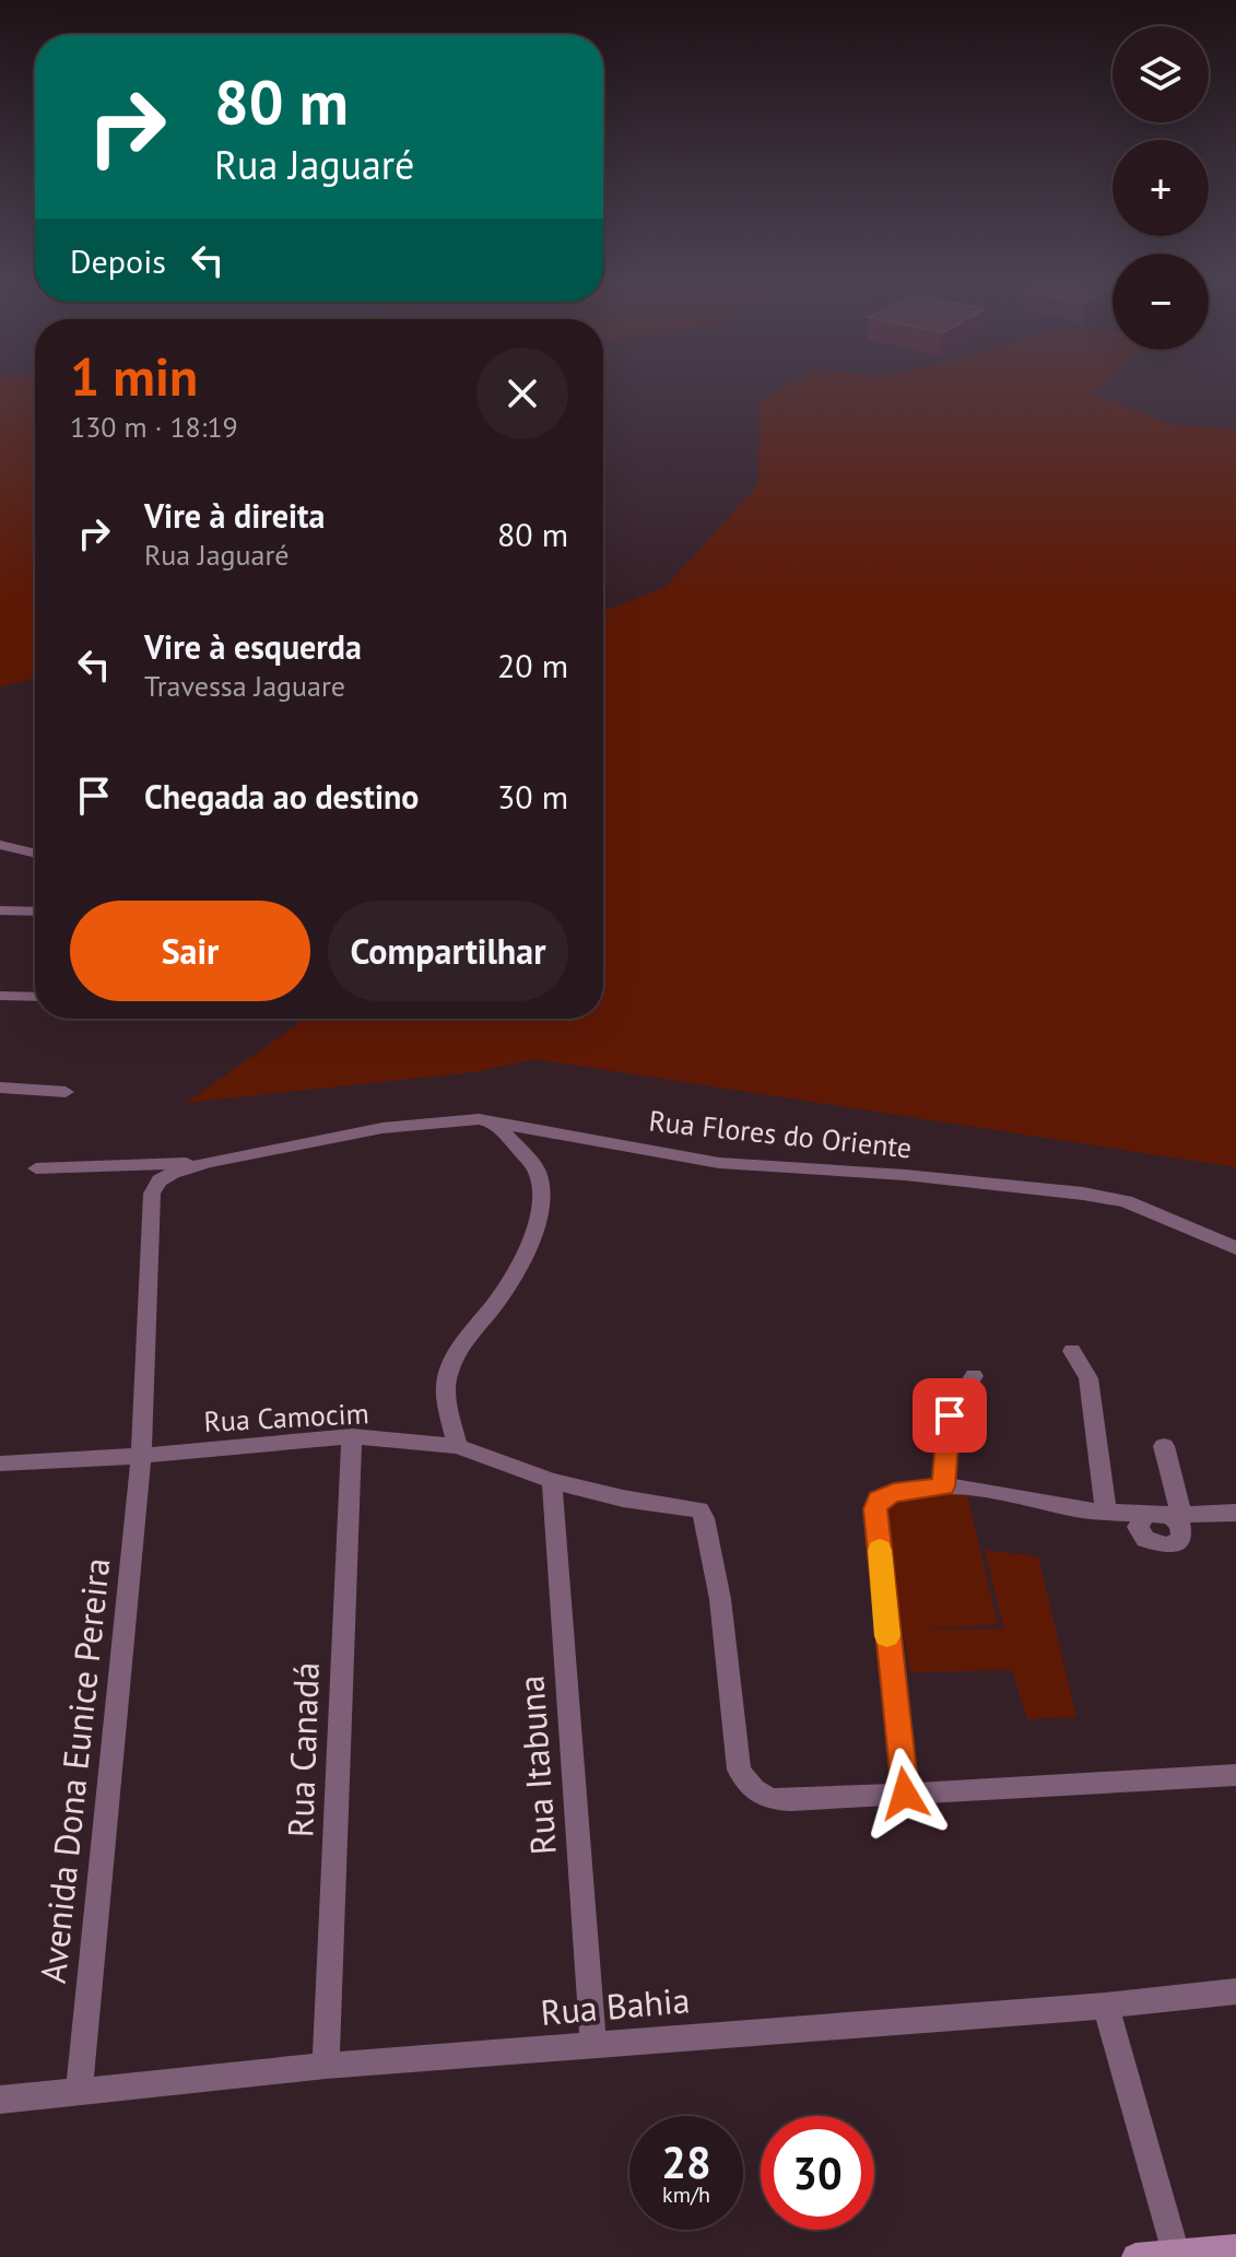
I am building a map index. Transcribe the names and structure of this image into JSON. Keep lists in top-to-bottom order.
{
  "streets": {
    "street": [
      "Rua Flores do Oriente",
      "Rua Camocim",
      "Rua Canadá",
      "Rua Itabuna",
      "Avenida Dona Eunice Pereira",
      "Rua Bahia"
    ]
  },
  "crossings": [
    ["Rua Flores do Oriente", "Avenida Dona Eunice Pereira"],
    ["Rua Camocim", "Rua Canadá"],
    ["Rua Camocim", "Rua Itabuna"],
    ["Rua Camocim", "Avenida Dona Eunice Pereira"],
    ["Rua Canadá", "Rua Bahia"],
    ["Rua Itabuna", "Rua Bahia"],
    ["Avenida Dona Eunice Pereira", "Rua Bahia"]
  ],
  "page": {
    "map_buttons": ["+", "−"],
    "turn": ["80 m", "Rua Jaguaré"],
    "then": "Depois",
    "heading": ["1 min", "130 m · 18:19"],
    "list": [
      {
        "name": "Vire à direita",
        "note": "Rua Jaguaré",
        "value": "80 m"
      },
      {
        "name": "Vire à esquerda",
        "note": "Travessa Jaguare",
        "value": "20 m"
      },
      {
        "name": "Chegada ao destino",
        "value": "30 m"
      }
    ],
    "buttons": ["Sair", "Compartilhar"],
    "speed": "28 km/h",
    "limit": "30"
  }
}
